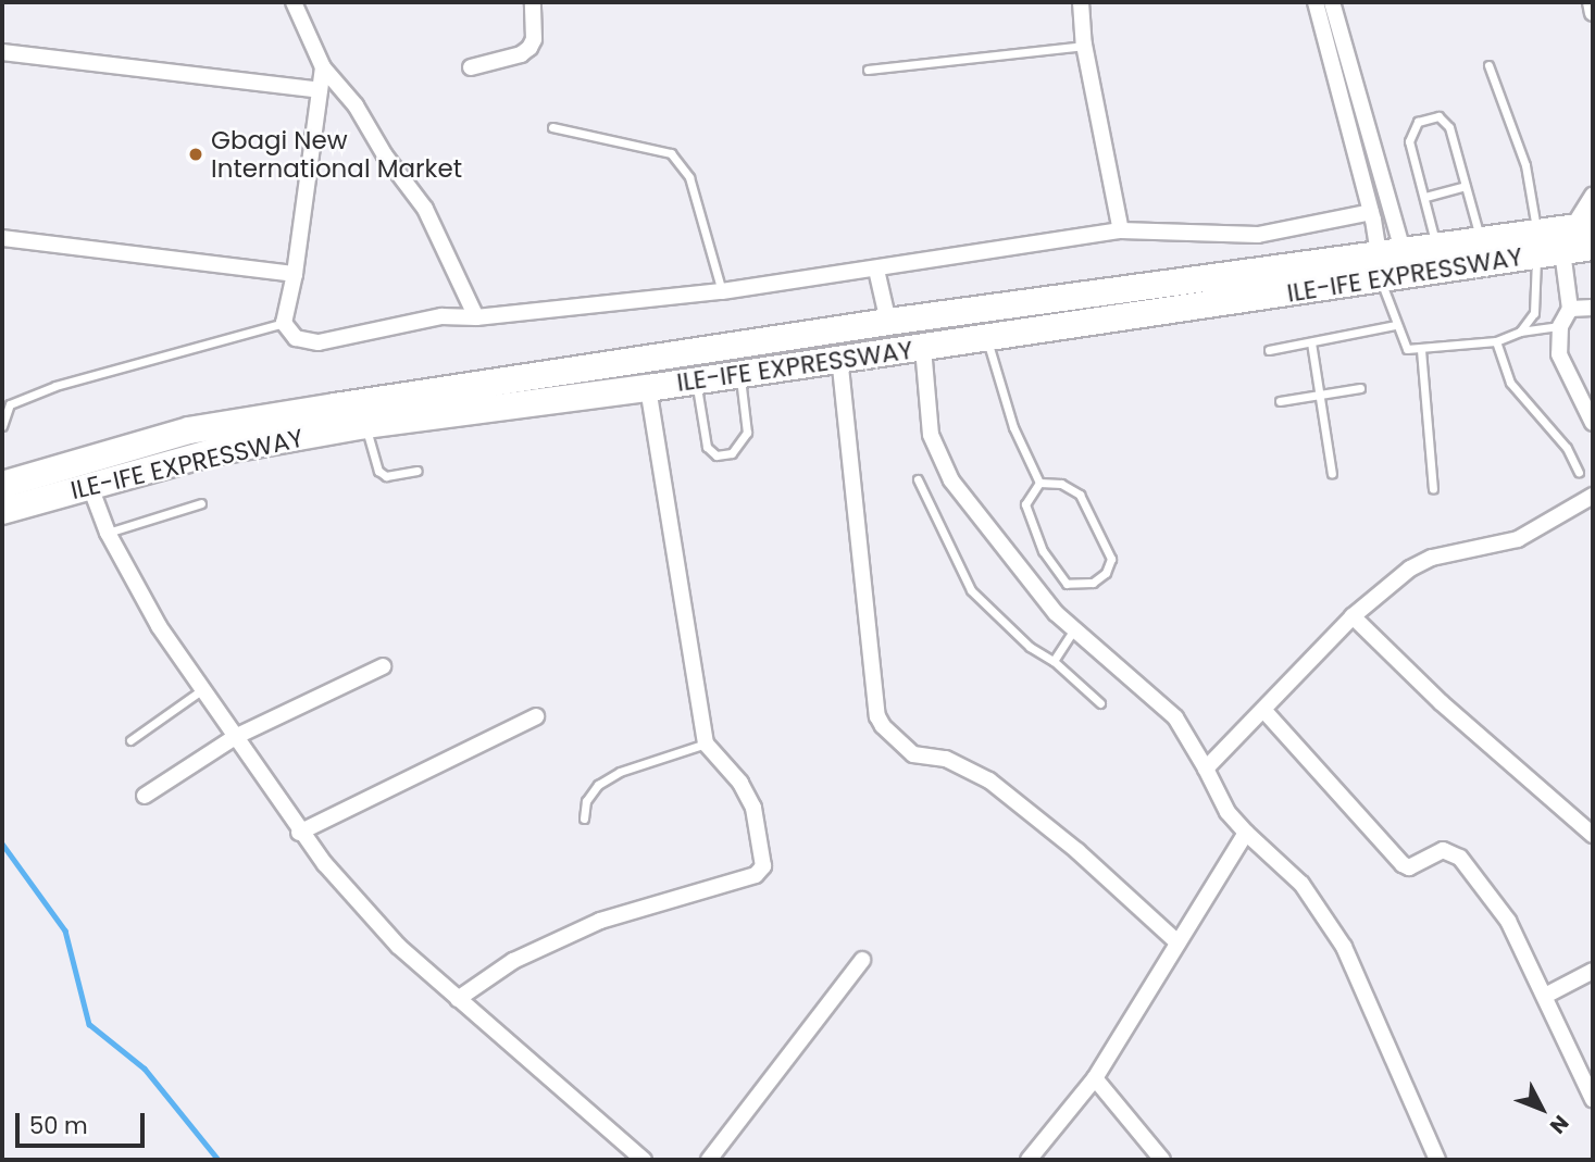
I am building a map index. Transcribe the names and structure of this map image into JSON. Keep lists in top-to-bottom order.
{
  "streets": {
    "highway": ["ILE-IFE EXPRESSWAY"]
  },
  "places": ["Gbagi New International Market"],
  "scale_bar": "50 m",
  "north": "bottom right"
}
